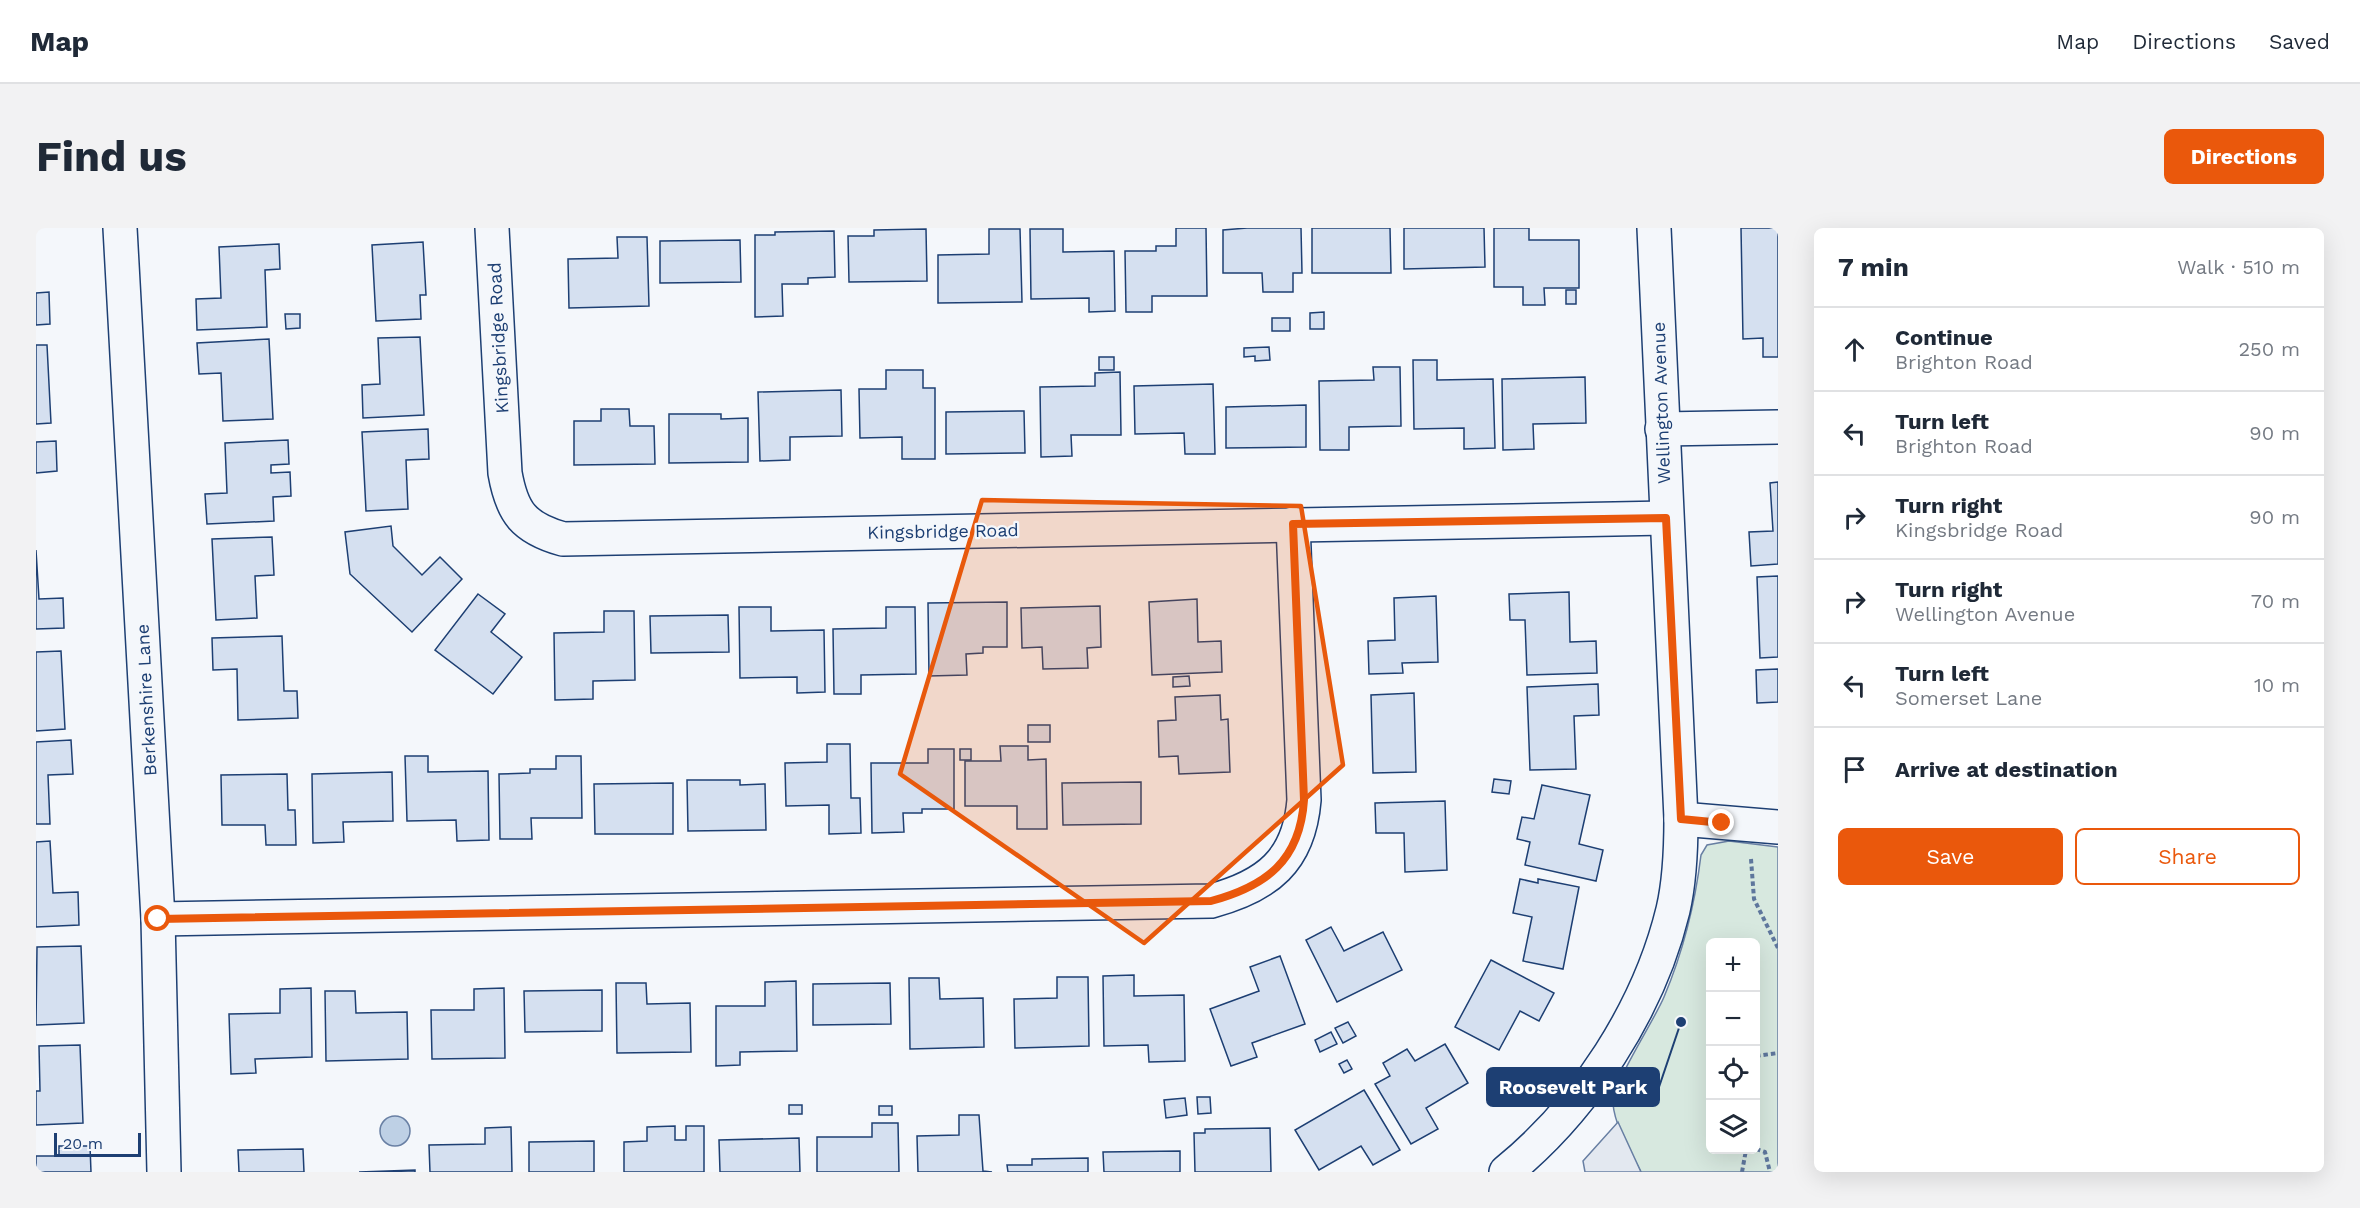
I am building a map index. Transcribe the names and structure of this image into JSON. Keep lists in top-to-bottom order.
{
  "streets": {
    "street": ["Kingsbridge Road", "Wellington Avenue", "Berkenshire Lane"]
  },
  "crossings": [
    ["Kingsbridge Road", "Wellington Avenue"]
  ],
  "places": ["Roosevelt Park"],
  "scale_bar": "20 m",
  "page": {
    "header": "Map",
    "nav": ["Map", "Directions", "Saved"],
    "buttons": [
      "Directions",
      ["Save", "Share"]
    ],
    "title": "Find us",
    "heading": ["7 min", "Walk · 510 m"],
    "list": [
      ["Continue", "Brighton Road", "250 m"],
      ["Turn left", "Brighton Road", "90 m"],
      ["Turn right", "Kingsbridge Road", "90 m"],
      ["Turn right", "Wellington Avenue", "70 m"],
      ["Turn left", "Somerset Lane", "10 m"],
      "Arrive at destination"
    ],
    "map_buttons": ["+", "−"],
    "scale": "20 m"
  }
}
